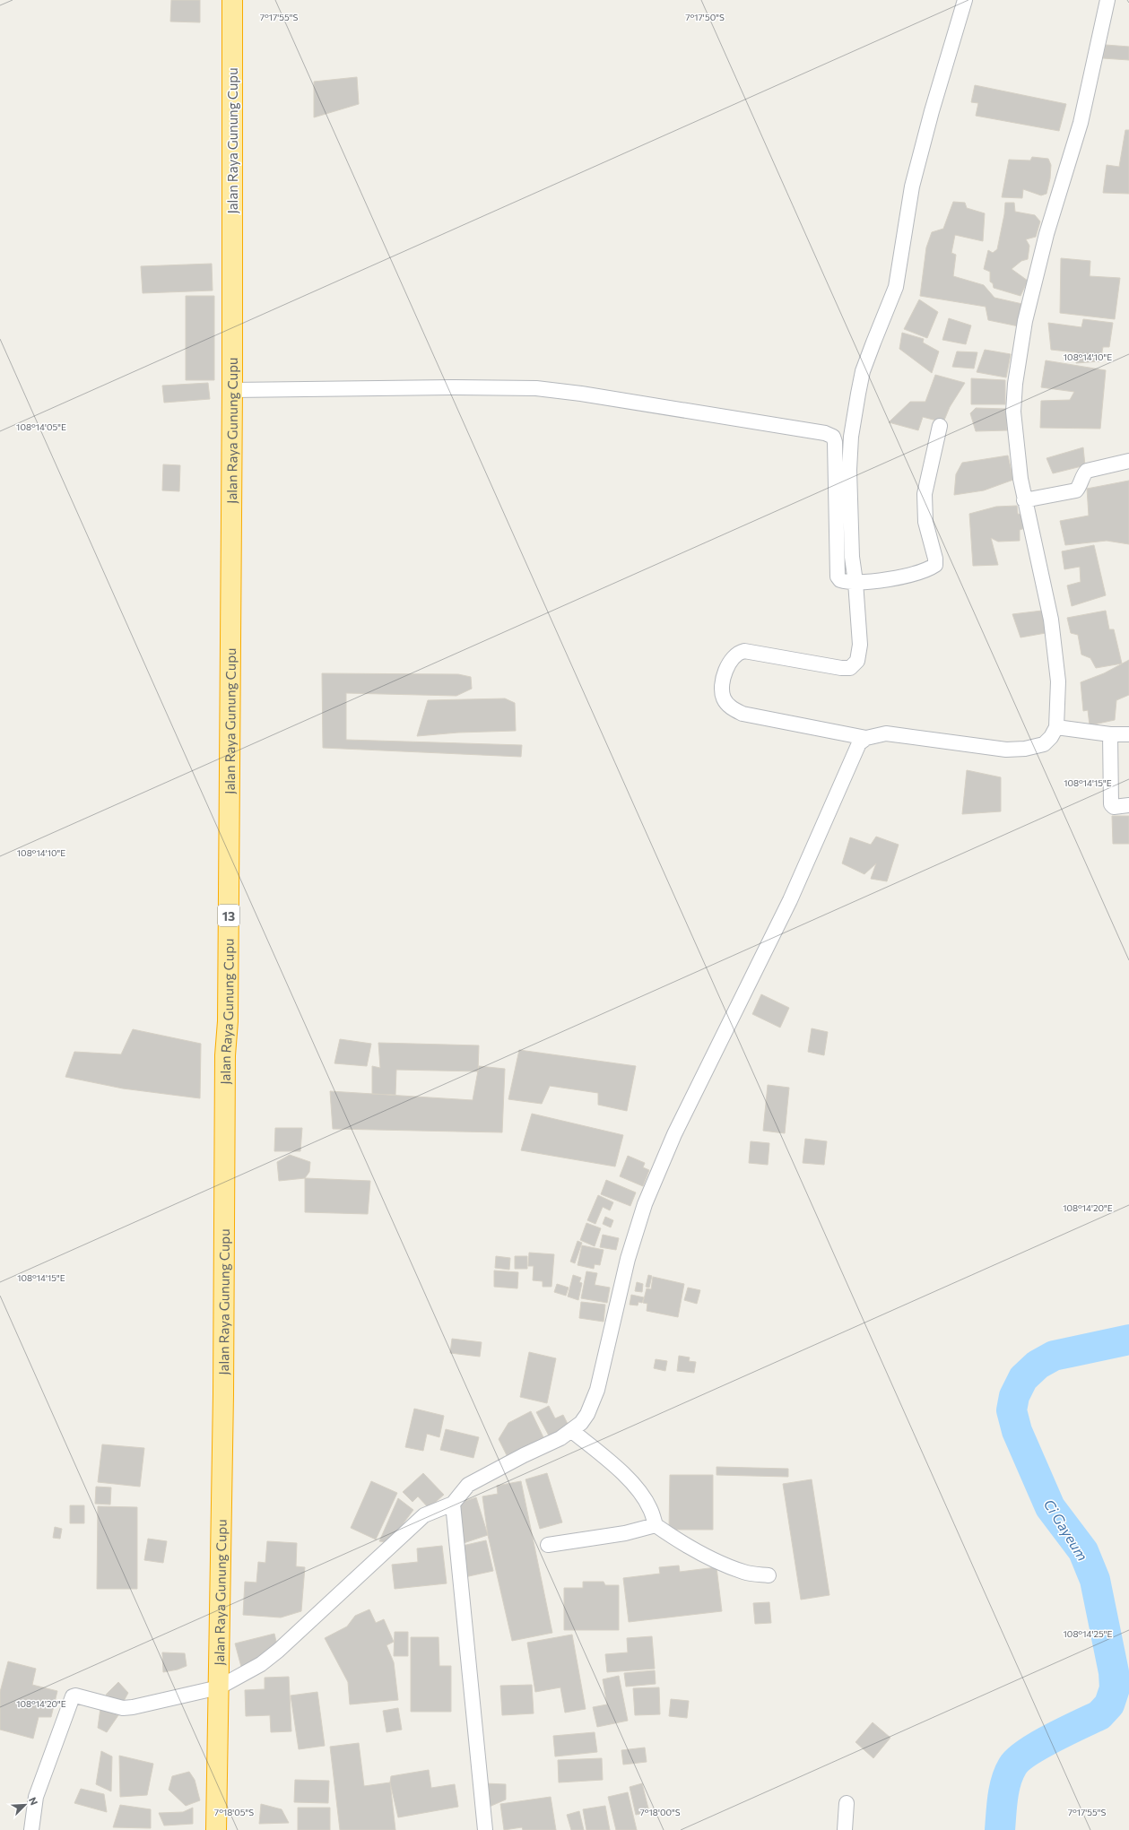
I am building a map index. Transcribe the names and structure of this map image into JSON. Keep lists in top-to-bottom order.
{
  "streets": {
    "highway": ["Jalan Raya Gunung Cupu", "13"]
  },
  "water": ["Ci Gayeum"],
  "north": "top right",
  "coordinates": [
    "7°17'55\"S",
    "7°17'50\"S",
    "108°14'10\"E",
    "108°14'05\"E",
    "108°14'15\"E",
    "108°14'20\"E",
    "108°14'25\"E",
    "7°18'05\"S",
    "7°18'00\"S"
  ]
}
